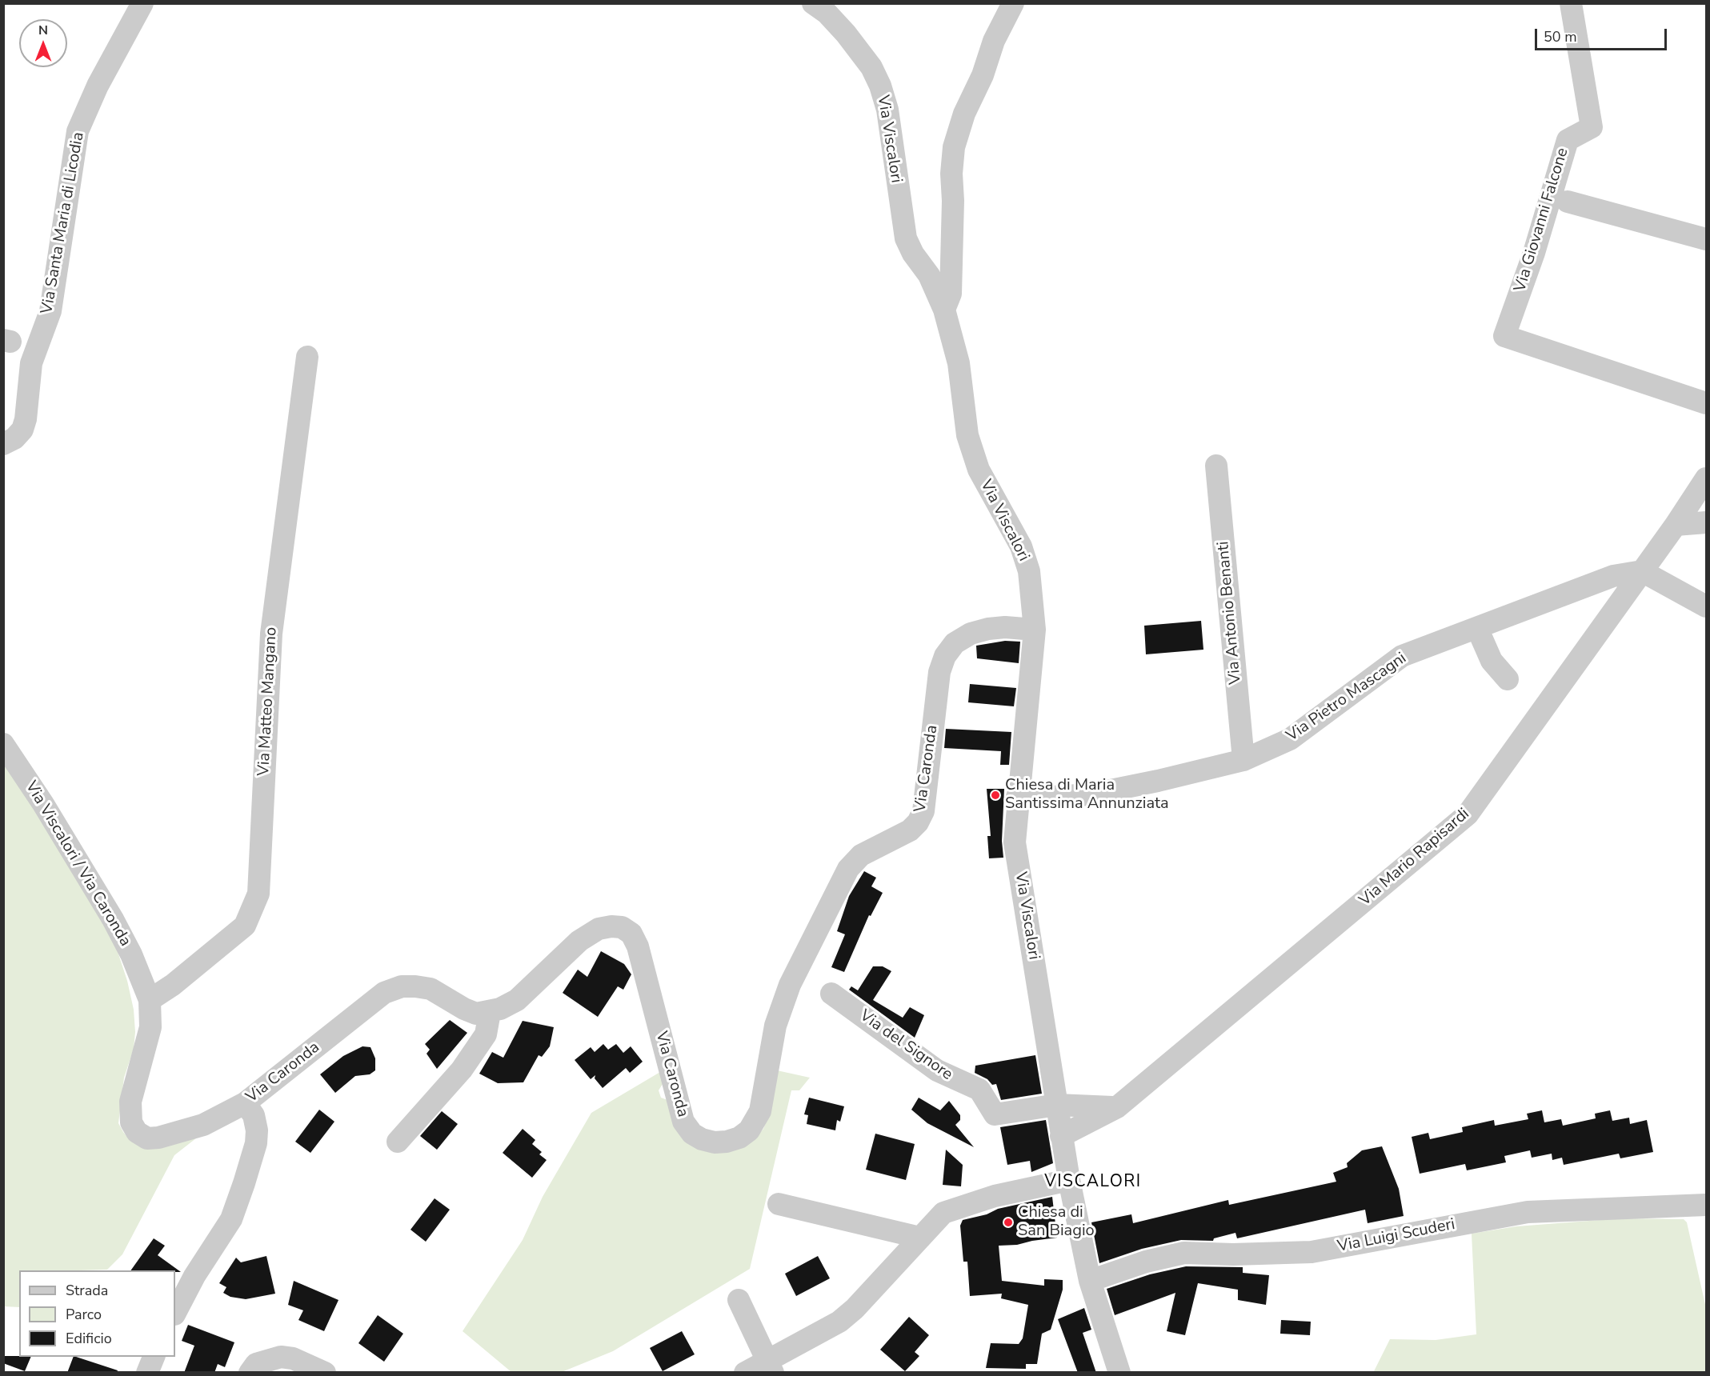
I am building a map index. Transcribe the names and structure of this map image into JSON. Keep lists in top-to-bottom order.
{
  "streets": {
    "street": [
      "Via Viscalori",
      "Via Giovanni Falcone",
      "Via Santa Maria di Licodia",
      "Via Antonio Benanti",
      "Via Pietro Mascagni",
      "Via Matteo Mangano",
      "Via Caronda",
      "Via Mario Rapisardi",
      "Via Viscalori / Via Caronda",
      "Via del Signore",
      "Via Luigi Scuderi"
    ]
  },
  "crossings": [
    ["Via Viscalori", "Via Pietro Mascagni"],
    ["Via Viscalori", "Via Caronda"],
    ["Via Viscalori", "Via Mario Rapisardi"],
    ["Via Viscalori", "Via del Signore"],
    ["Via Viscalori", "Via Luigi Scuderi"],
    ["Via Antonio Benanti", "Via Pietro Mascagni"],
    ["Via Pietro Mascagni", "Via Mario Rapisardi"],
    ["Via Matteo Mangano", "Via Viscalori / Via Caronda"],
    ["Via Caronda", "Via Viscalori / Via Caronda"]
  ],
  "districts": ["VISCALORI"],
  "places": ["Chiesa di Maria Santissima Annunziata", "Chiesa di San Biagio"],
  "legend": ["Strada", "Parco", "Edificio"],
  "scale_bar": "50 m",
  "north": "top"
}
